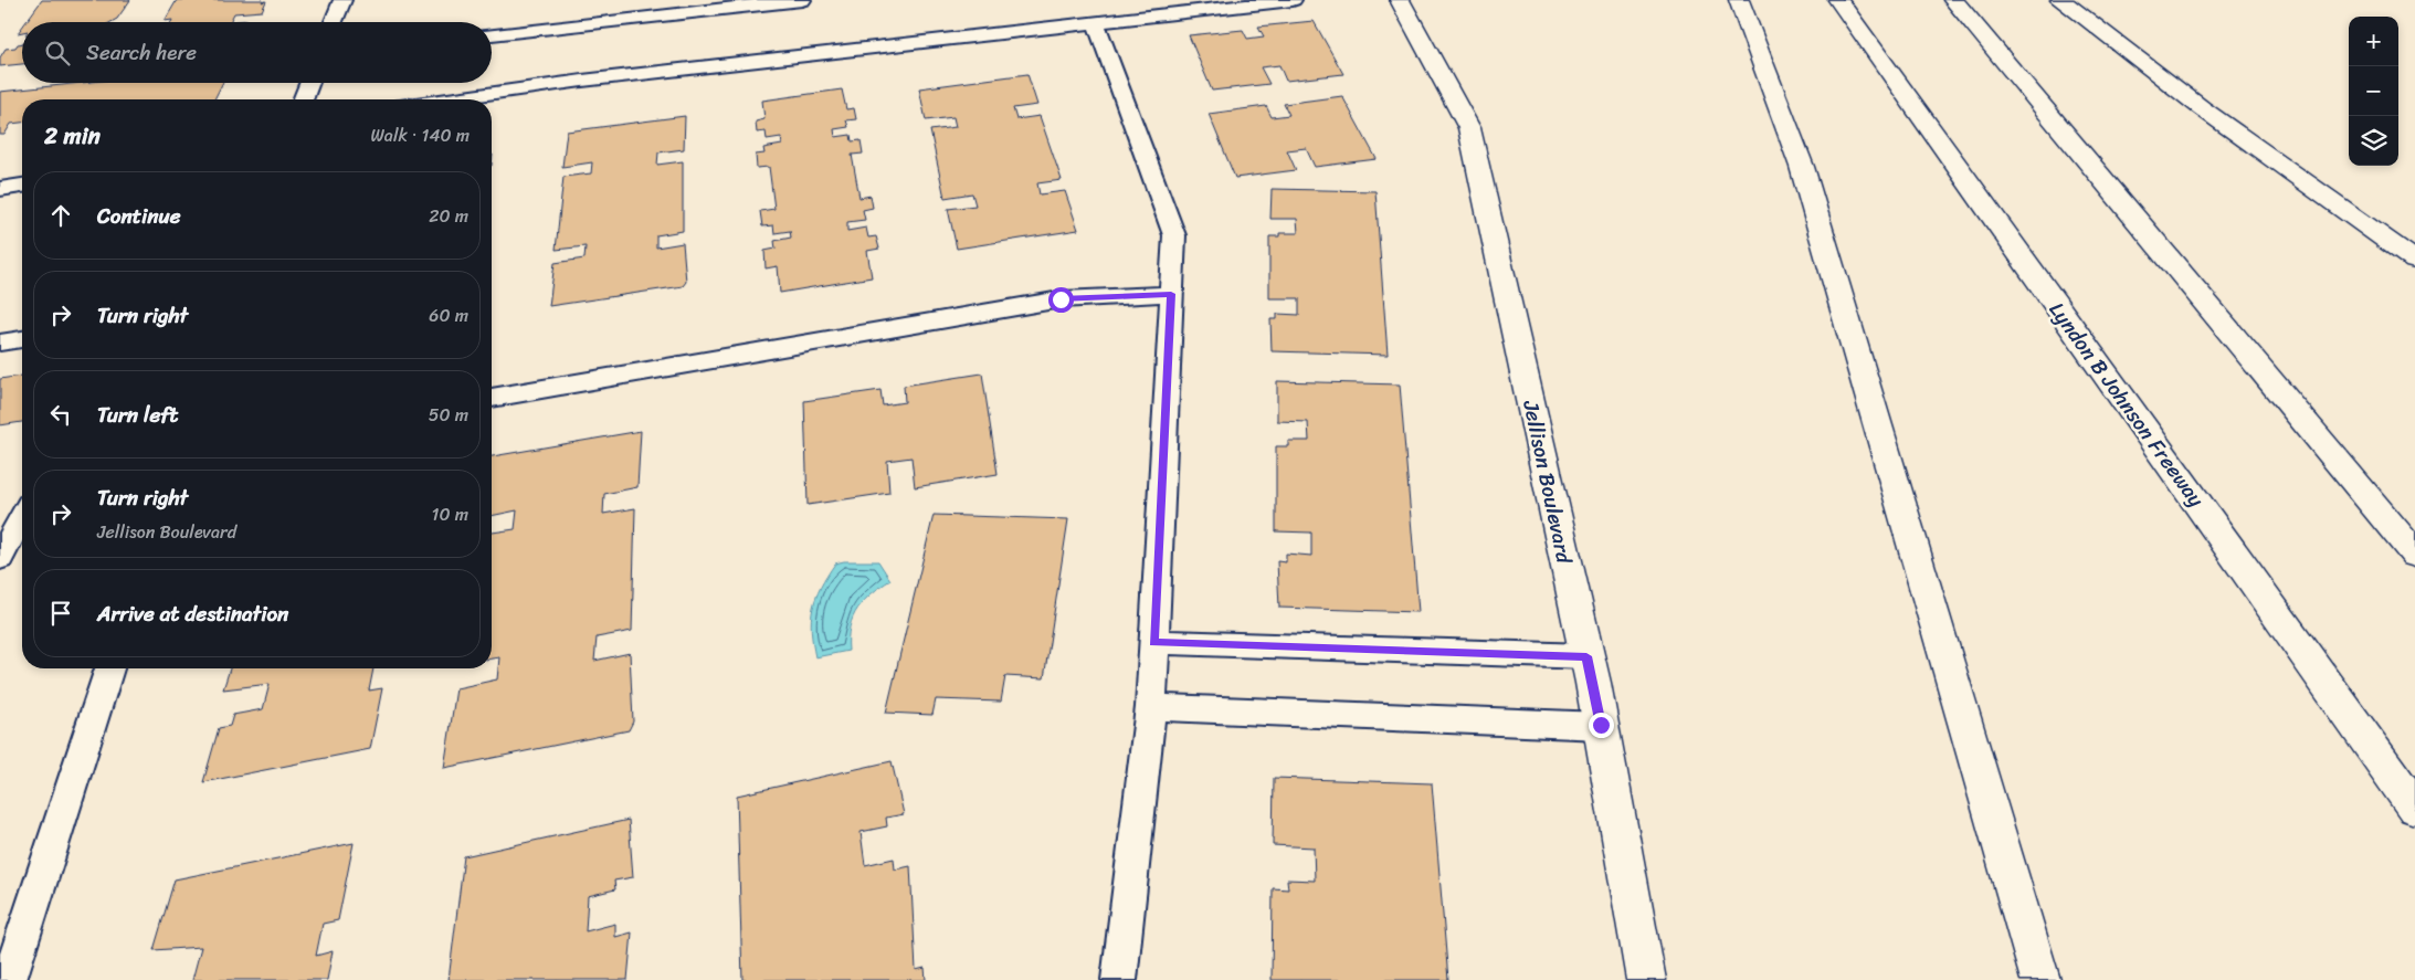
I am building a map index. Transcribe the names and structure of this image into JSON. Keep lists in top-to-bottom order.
{
  "streets": {
    "main road": ["Lyndon B Johnson Freeway", "Jellison Boulevard"]
  },
  "page": {
    "map_buttons": ["+", "−"],
    "search": "Search here",
    "heading": ["2 min", "Walk · 140 m"],
    "list": [
      ["Continue", "20 m"],
      ["Turn right", "60 m"],
      ["Turn left", "50 m"],
      ["Turn right", "Jellison Boulevard", "10 m"],
      "Arrive at destination"
    ]
  }
}
